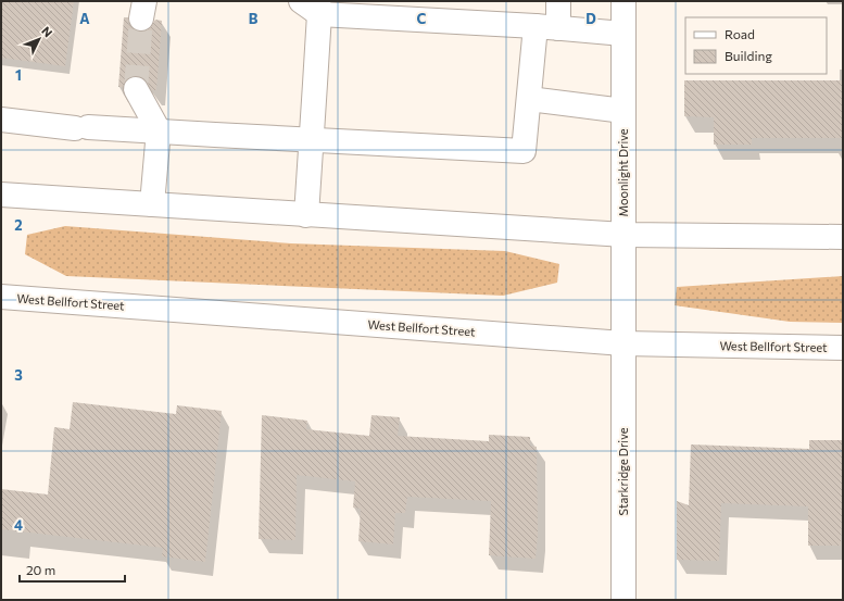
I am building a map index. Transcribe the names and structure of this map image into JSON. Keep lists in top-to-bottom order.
{
  "streets": {
    "main road": ["Moonlight Drive", "West Bellfort Street", "Starkridge Drive"]
  },
  "crossings": [
    ["Moonlight Drive", "West Bellfort Street"],
    ["Moonlight Drive", "Starkridge Drive"],
    ["West Bellfort Street", "Starkridge Drive"]
  ],
  "legend": ["Road", "Building"],
  "scale_bar": "20 m",
  "north": "top right",
  "grid": {
    "columns": [
      "A",
      "B",
      "C",
      "D"
    ],
    "rows": [
      "1",
      "2",
      "3",
      "4"
    ]
  }
}
